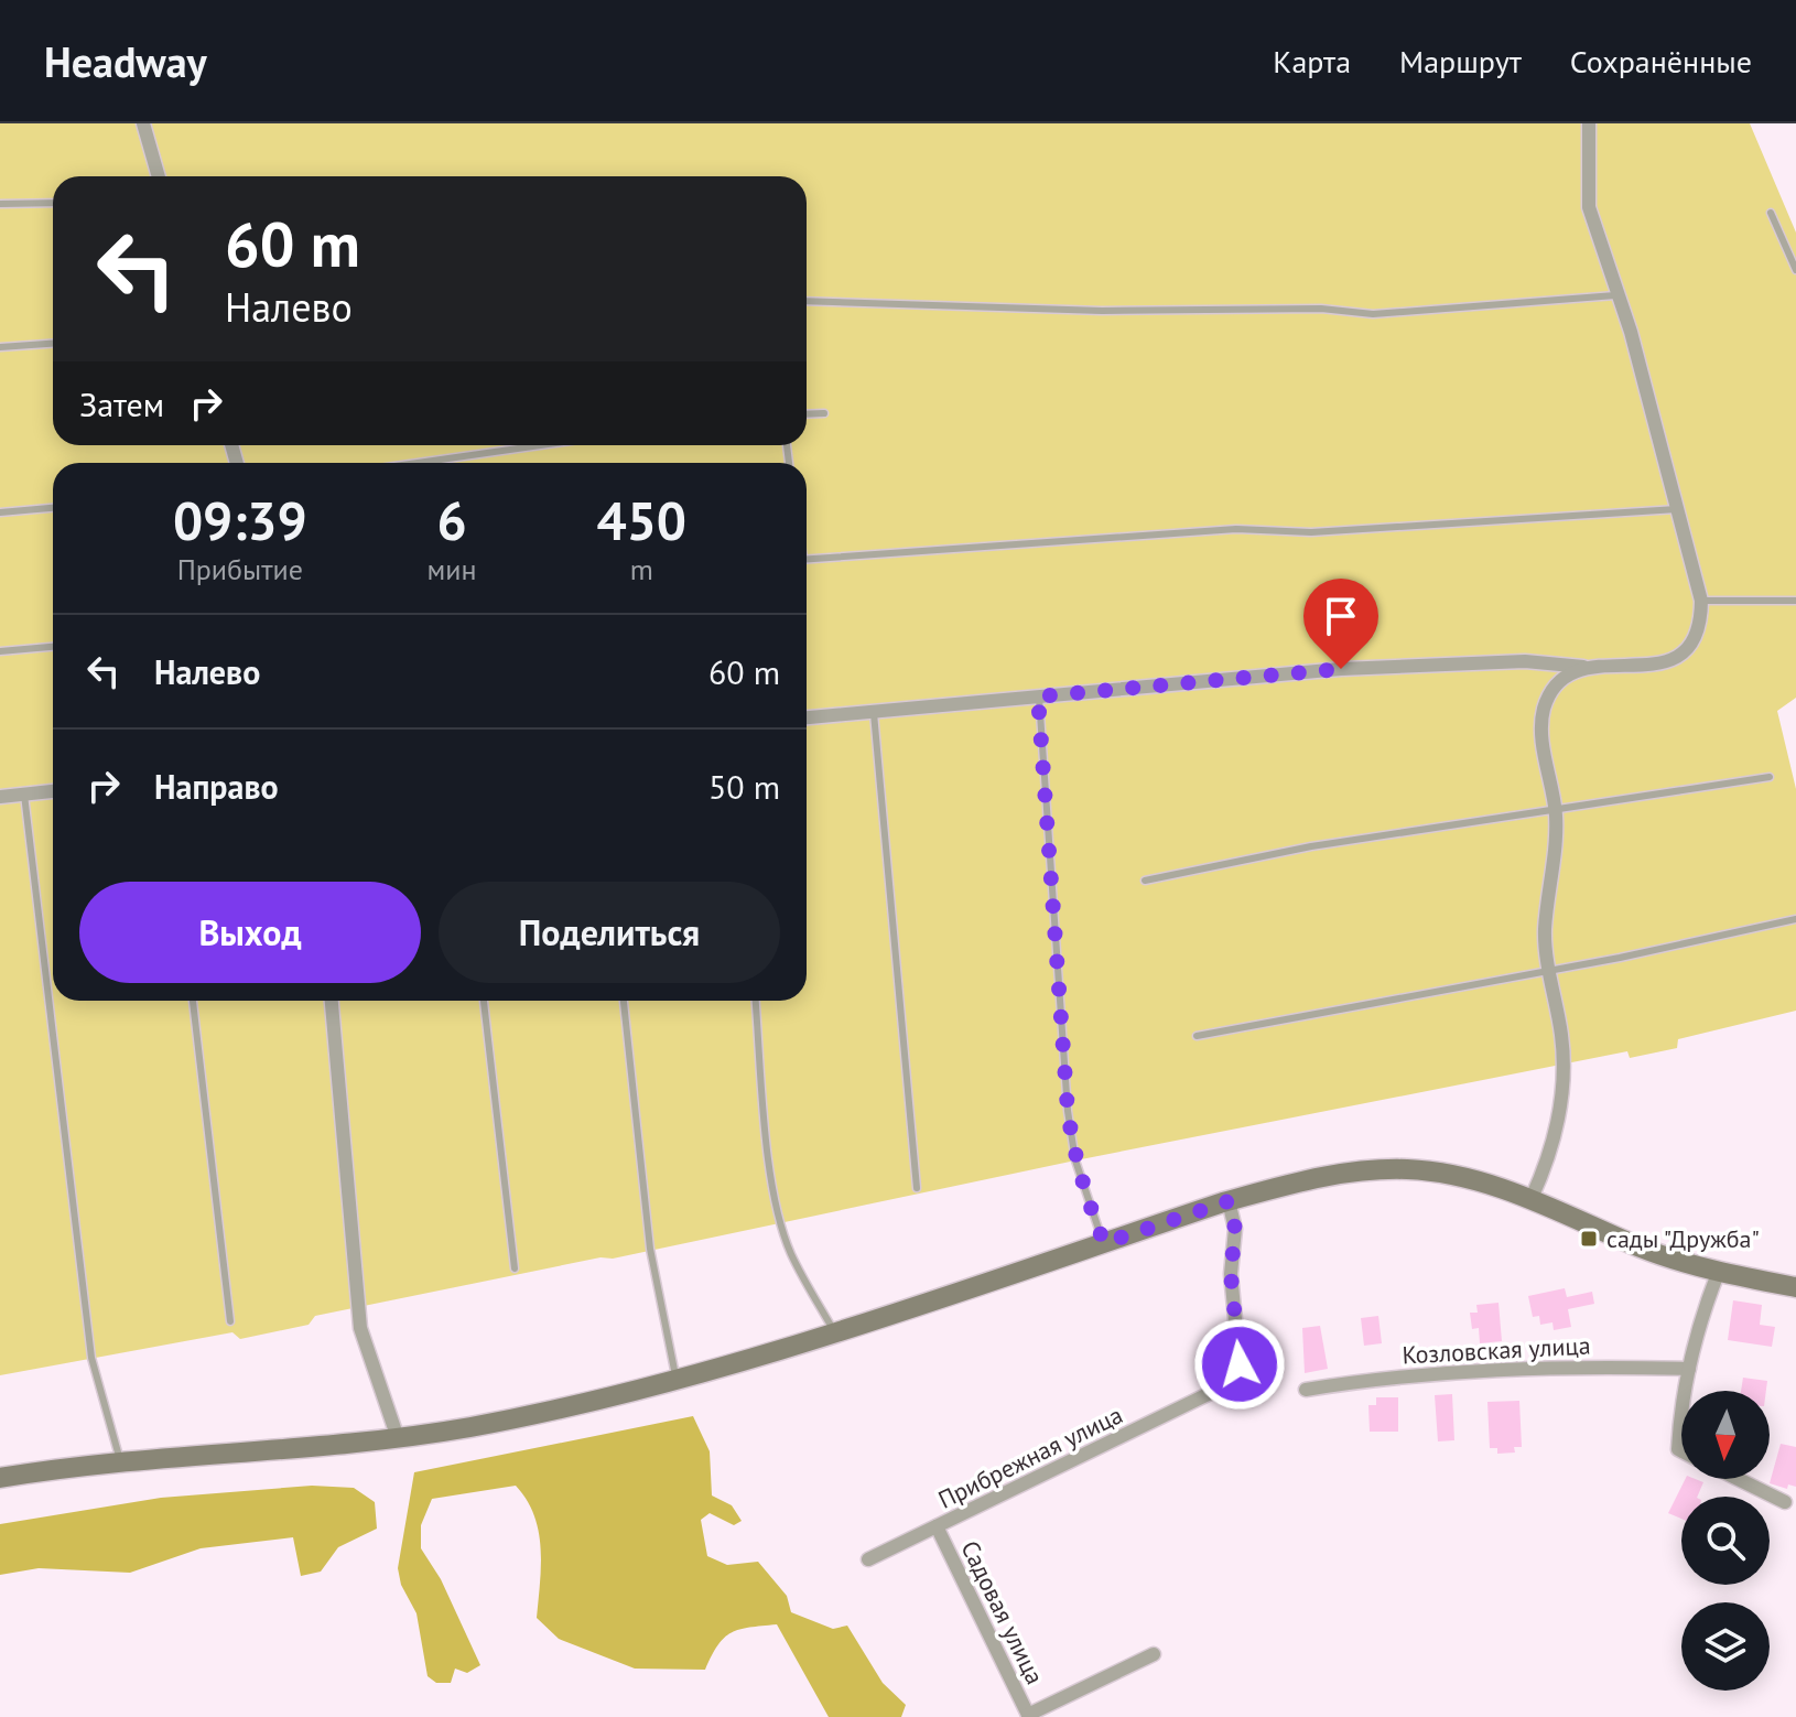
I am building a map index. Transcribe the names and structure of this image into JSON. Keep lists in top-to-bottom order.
{
  "streets": {
    "street": ["Козловская улица", "Прибрежная улица", "Садовая улица"]
  },
  "crossings": [
    ["Прибрежная улица", "Садовая улица"]
  ],
  "places": {
    "transit": ["сады \"Дружба\""]
  },
  "north": "bottom",
  "page": {
    "header": "Headway",
    "nav": ["Карта", "Маршрут", "Сохранённые"],
    "turn": ["60 m", "Налево"],
    "then": "Затем",
    "eta": [
      "09:39",
      "Прибытие",
      "6",
      "мин",
      "450",
      "m"
    ],
    "list": [
      {
        "name": "Налево",
        "value": "60 m"
      },
      {
        "name": "Направо",
        "value": "50 m"
      }
    ],
    "buttons": ["Выход", "Поделиться"]
  }
}
